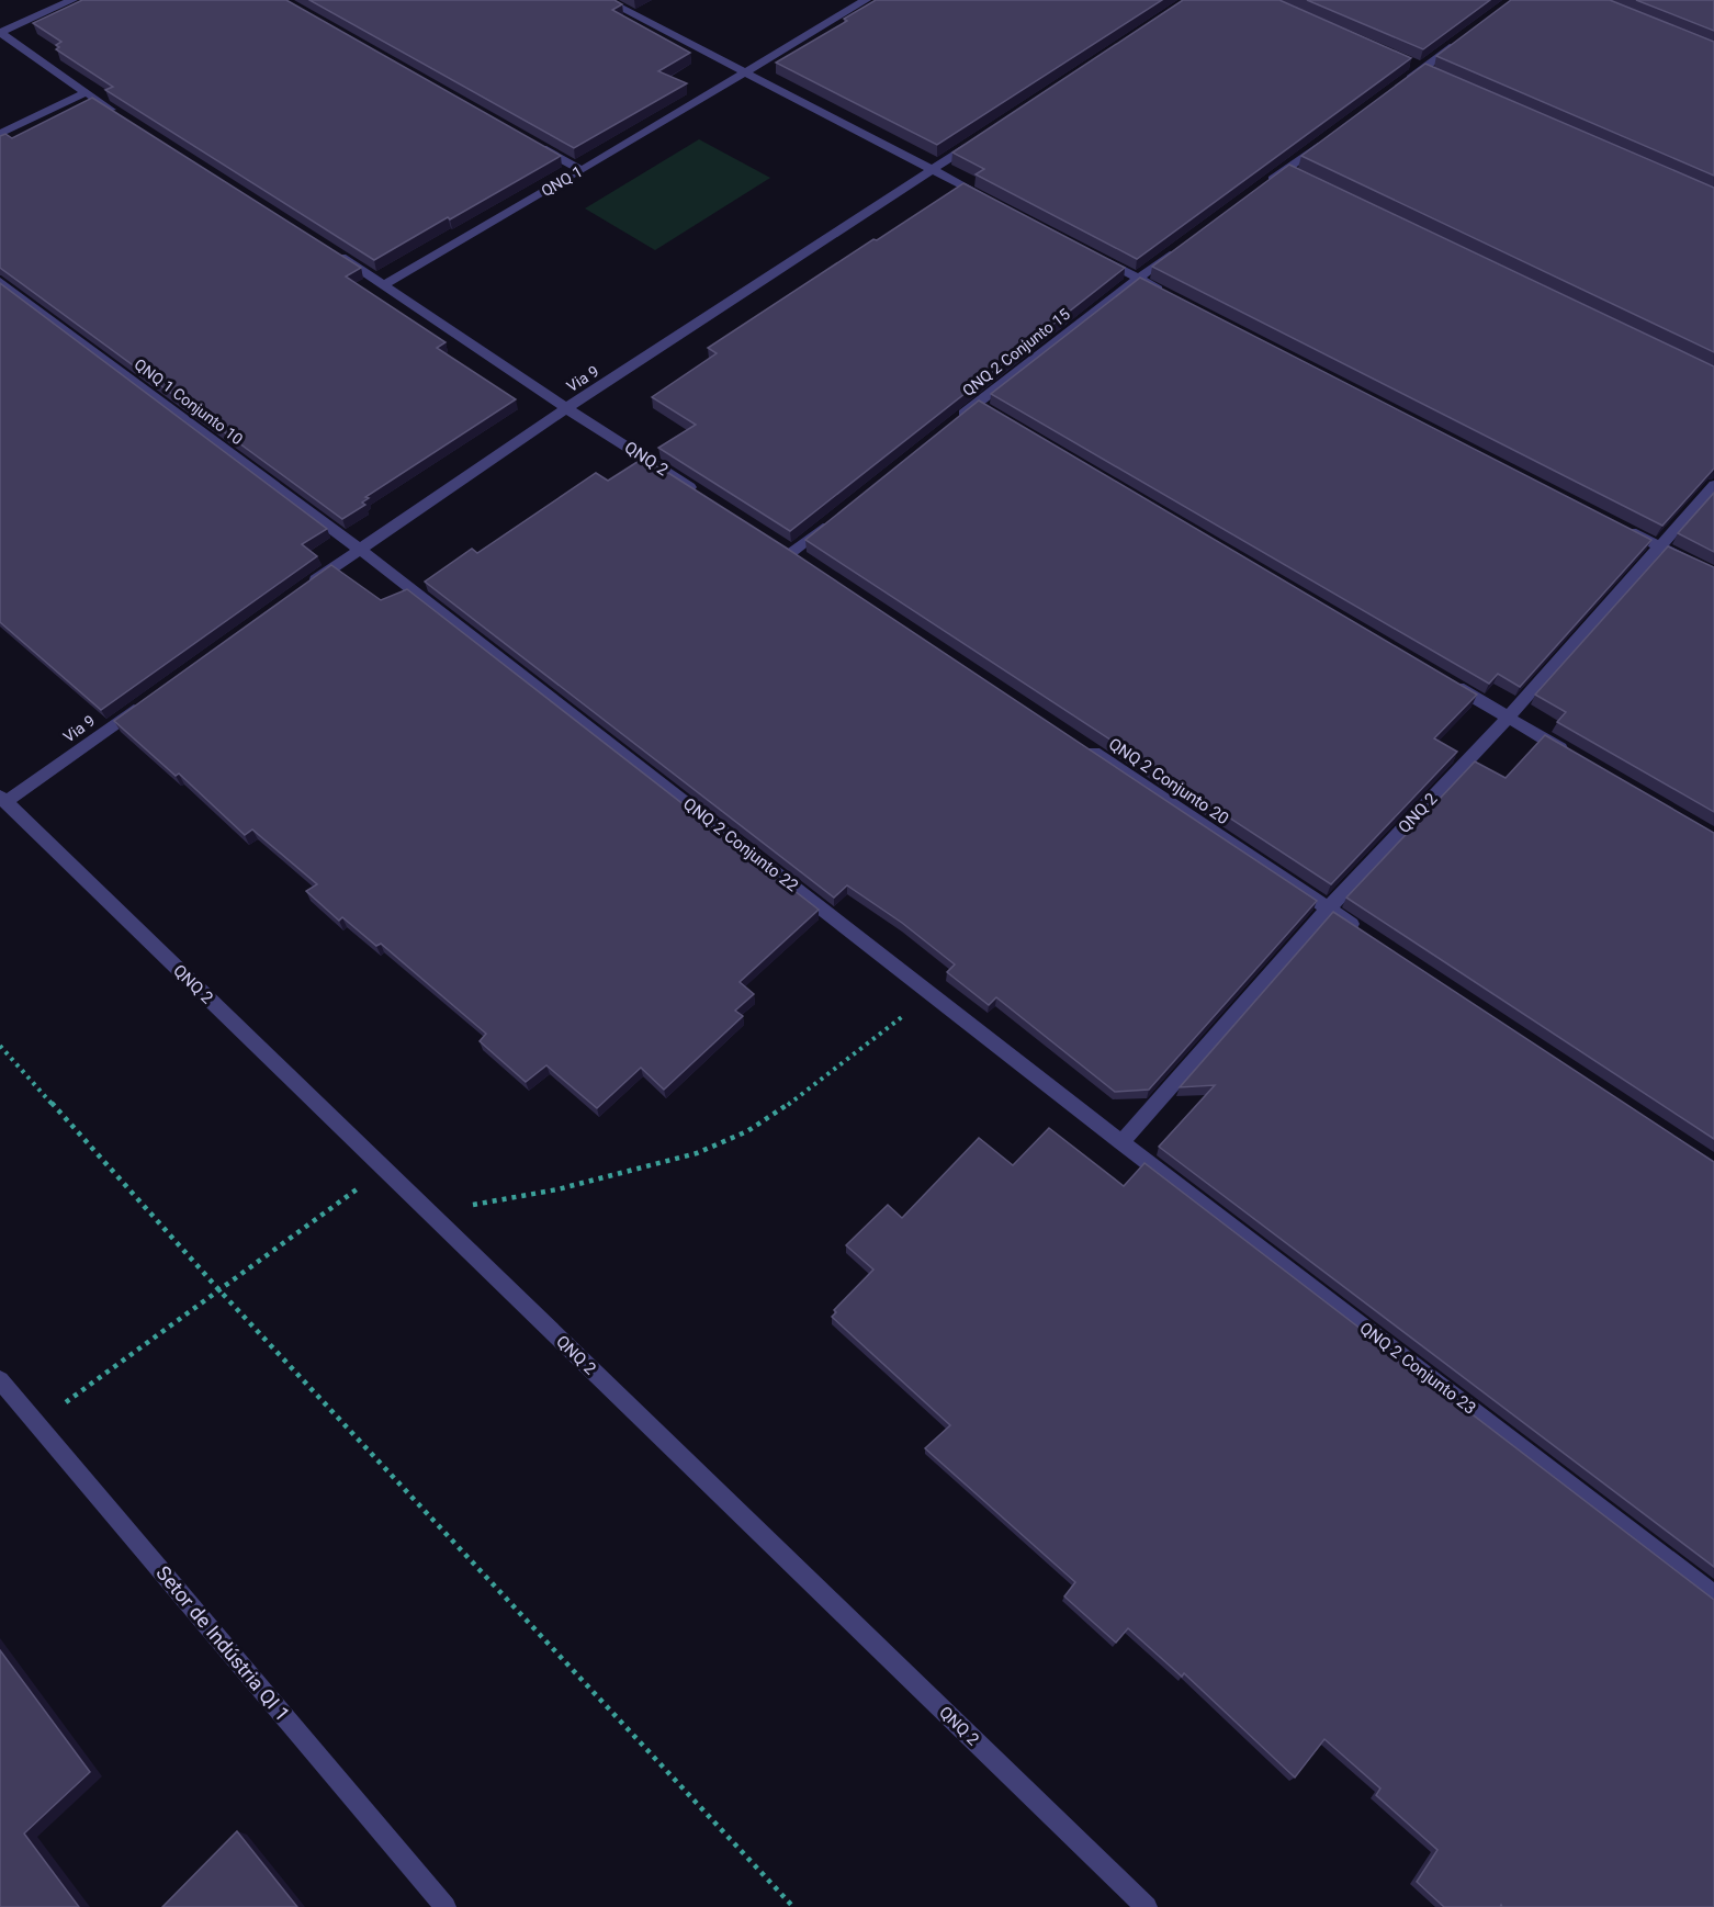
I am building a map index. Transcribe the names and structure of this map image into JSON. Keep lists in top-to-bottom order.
{
  "streets": {
    "street": [
      "QNQ 1",
      "QNQ 2 Conjunto 15",
      "Via 9",
      "QNQ 1 Conjunto 10",
      "QNQ 2",
      "QNQ 2 Conjunto 20",
      "QNQ 2 Conjunto 22",
      "QNQ 2 Conjunto 23",
      "Setor de Indústria QI 1"
    ]
  },
  "crossings": [
    ["Via 9", "QNQ 1 Conjunto 10"],
    ["Via 9", "QNQ 2"],
    ["Via 9", "QNQ 2 Conjunto 22"],
    ["QNQ 1 Conjunto 10", "QNQ 2 Conjunto 22"],
    ["QNQ 2", "QNQ 2 Conjunto 20"],
    ["QNQ 2", "QNQ 2 Conjunto 22"],
    ["QNQ 2", "QNQ 2 Conjunto 23"],
    ["QNQ 2 Conjunto 22", "QNQ 2 Conjunto 23"]
  ]
}
